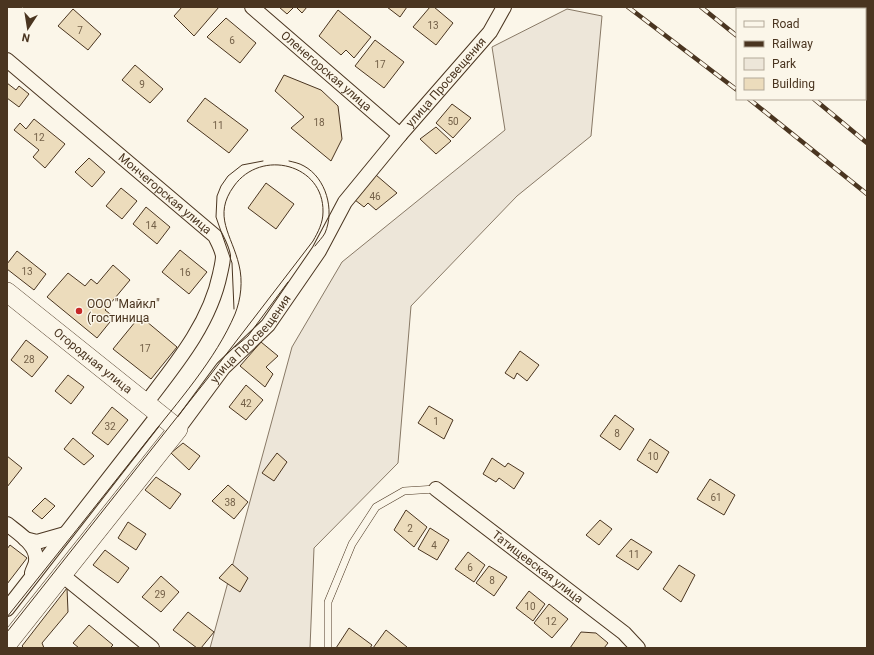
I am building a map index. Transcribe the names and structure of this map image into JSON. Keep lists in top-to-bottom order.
{
  "streets": {
    "street": [
      "Оленегорская улица",
      "улица Просвещения",
      "Мончегорская улица",
      "Огородная улица",
      "Татищевская улица"
    ]
  },
  "crossings": [
    ["Оленегорская улица", "улица Просвещения"],
    ["улица Просвещения", "Огородная улица"],
    ["Мончегорская улица", "Огородная улица"]
  ],
  "places": ["ООО \"Майкл\" (гостиница"],
  "house_numbers": [
    "13",
    "7",
    "6",
    "17",
    "9",
    "50",
    "18",
    "11",
    "12",
    "46",
    "14",
    "13",
    "16",
    "17",
    "28",
    "42",
    "1",
    "32",
    "8",
    "10",
    "61",
    "38",
    "2",
    "4",
    "11",
    "6",
    "8",
    "29",
    "10",
    "12"
  ],
  "legend": [
    "Road",
    "Railway",
    "Park",
    "Building"
  ],
  "north": "bottom"
}
